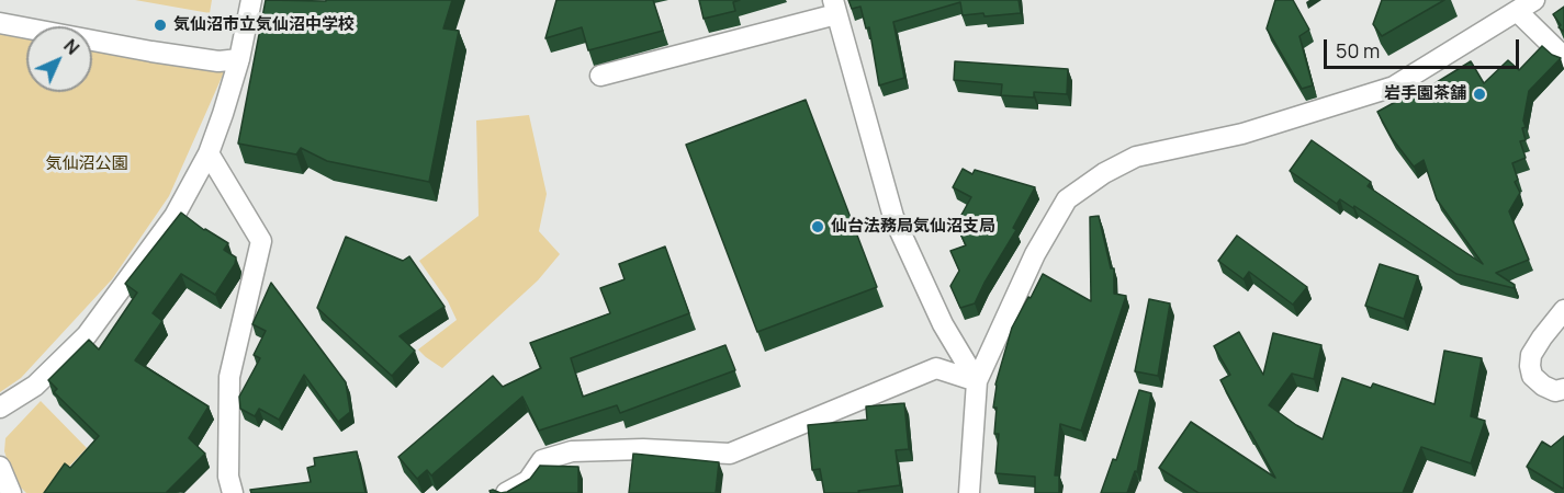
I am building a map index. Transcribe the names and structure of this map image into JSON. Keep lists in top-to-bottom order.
{
  "parks": ["気仙沼公園"],
  "places": ["気仙沼市立気仙沼中学校", "岩手園茶舗", "仙台法務局気仙沼支局"],
  "scale_bar": "50 m",
  "north": "top right"
}
